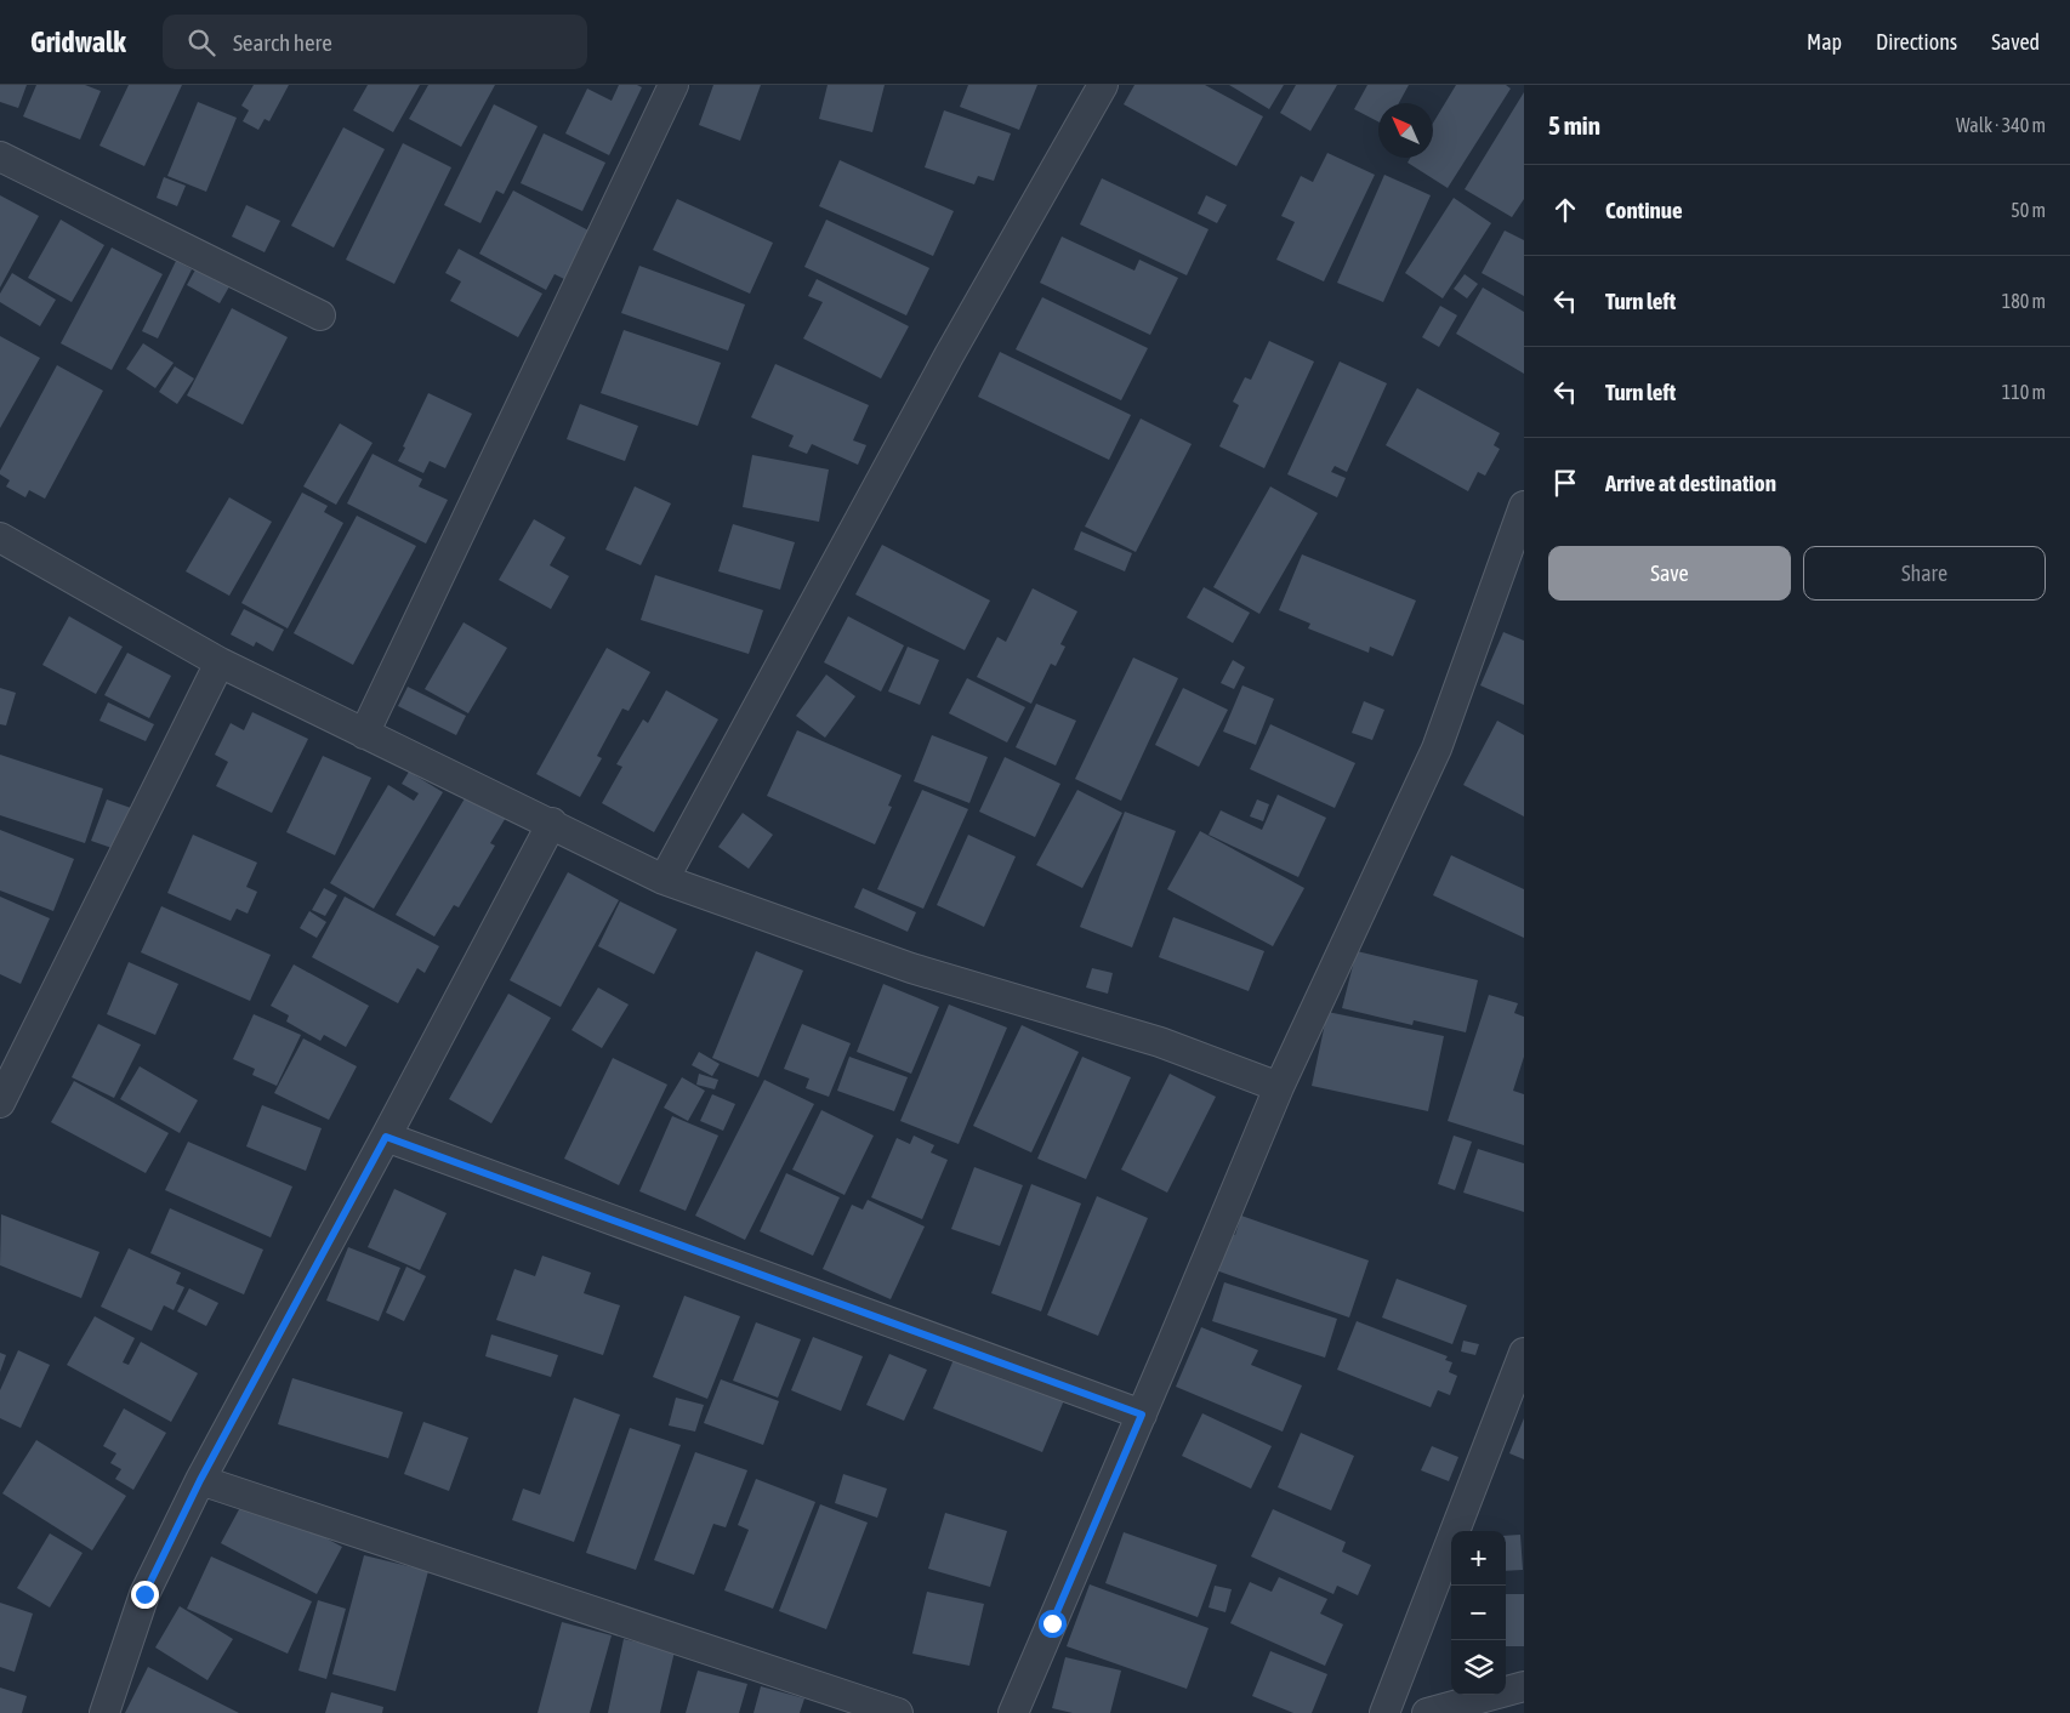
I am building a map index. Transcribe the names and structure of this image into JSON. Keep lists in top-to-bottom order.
{
  "north": "top left",
  "page": {
    "header": "Gridwalk",
    "search": "Search here",
    "nav": ["Map", "Directions", "Saved"],
    "heading": ["5 min", "Walk · 340 m"],
    "list": [
      ["Continue", "50 m"],
      ["Turn left", "180 m"],
      ["Turn left", "110 m"],
      "Arrive at destination"
    ],
    "buttons": ["Save", "Share"],
    "map_buttons": ["+", "−"]
  }
}
